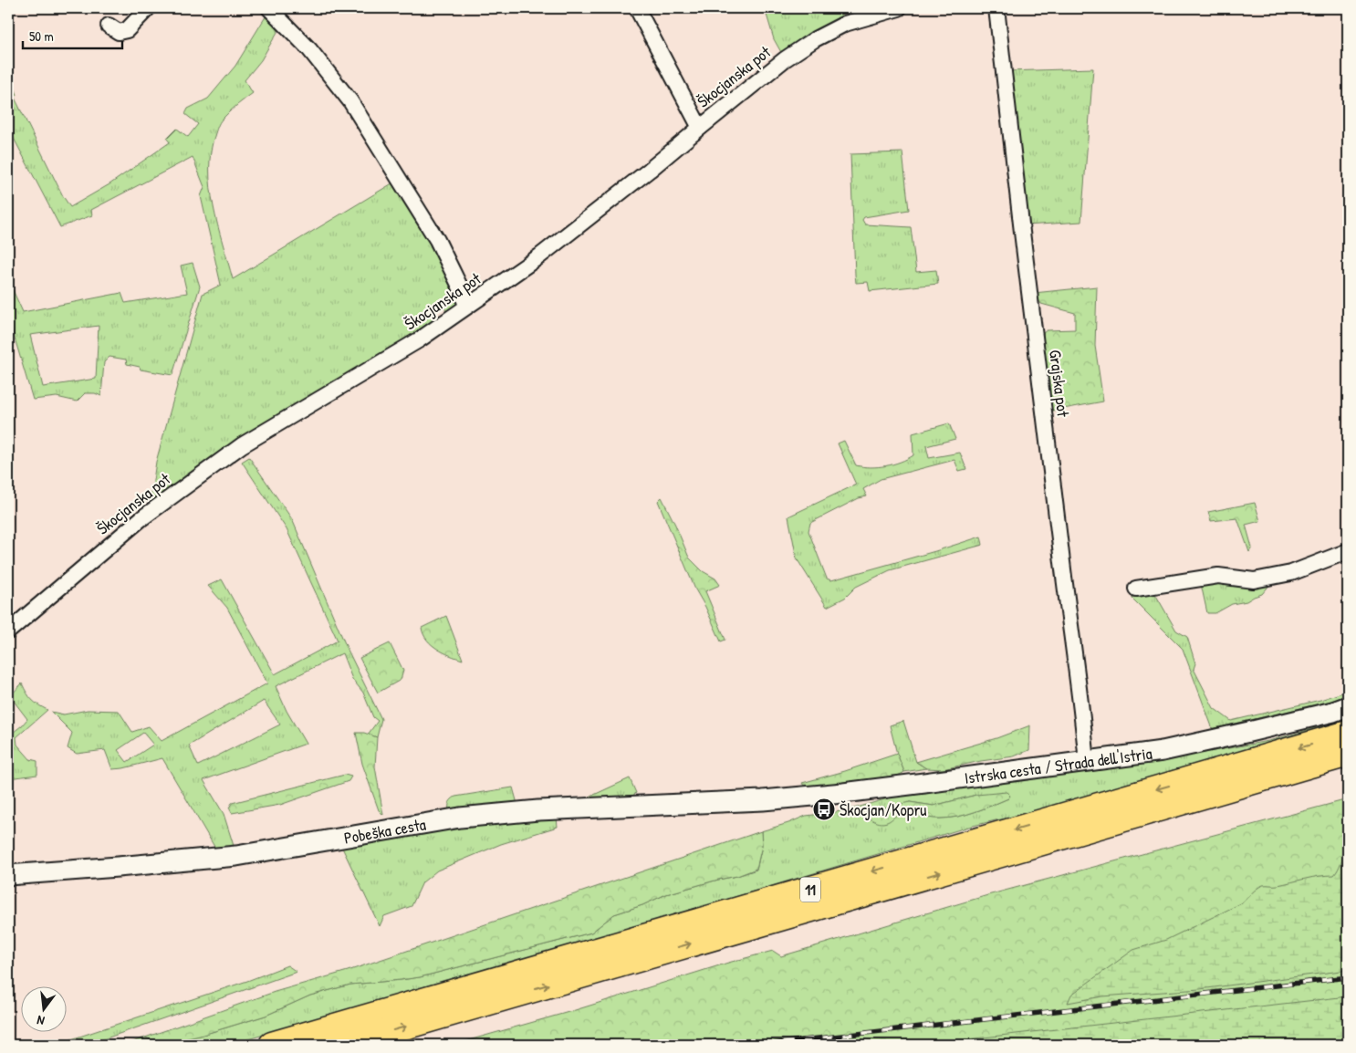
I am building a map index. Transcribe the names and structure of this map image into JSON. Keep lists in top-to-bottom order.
{
  "streets": {
    "highway": ["11"],
    "street": [
      "Škocjanska pot",
      "Grajska pot",
      "Istrska cesta / Strada dell'Istria",
      "Pobeška cesta"
    ]
  },
  "crossings": [
    ["Grajska pot", "Istrska cesta / Strada dell'Istria"],
    ["Istrska cesta / Strada dell'Istria", "Pobeška cesta"]
  ],
  "places": {
    "bus stop": ["Škocjan/Kopru"]
  },
  "scale_bar": "50 m",
  "north": "bottom"
}
